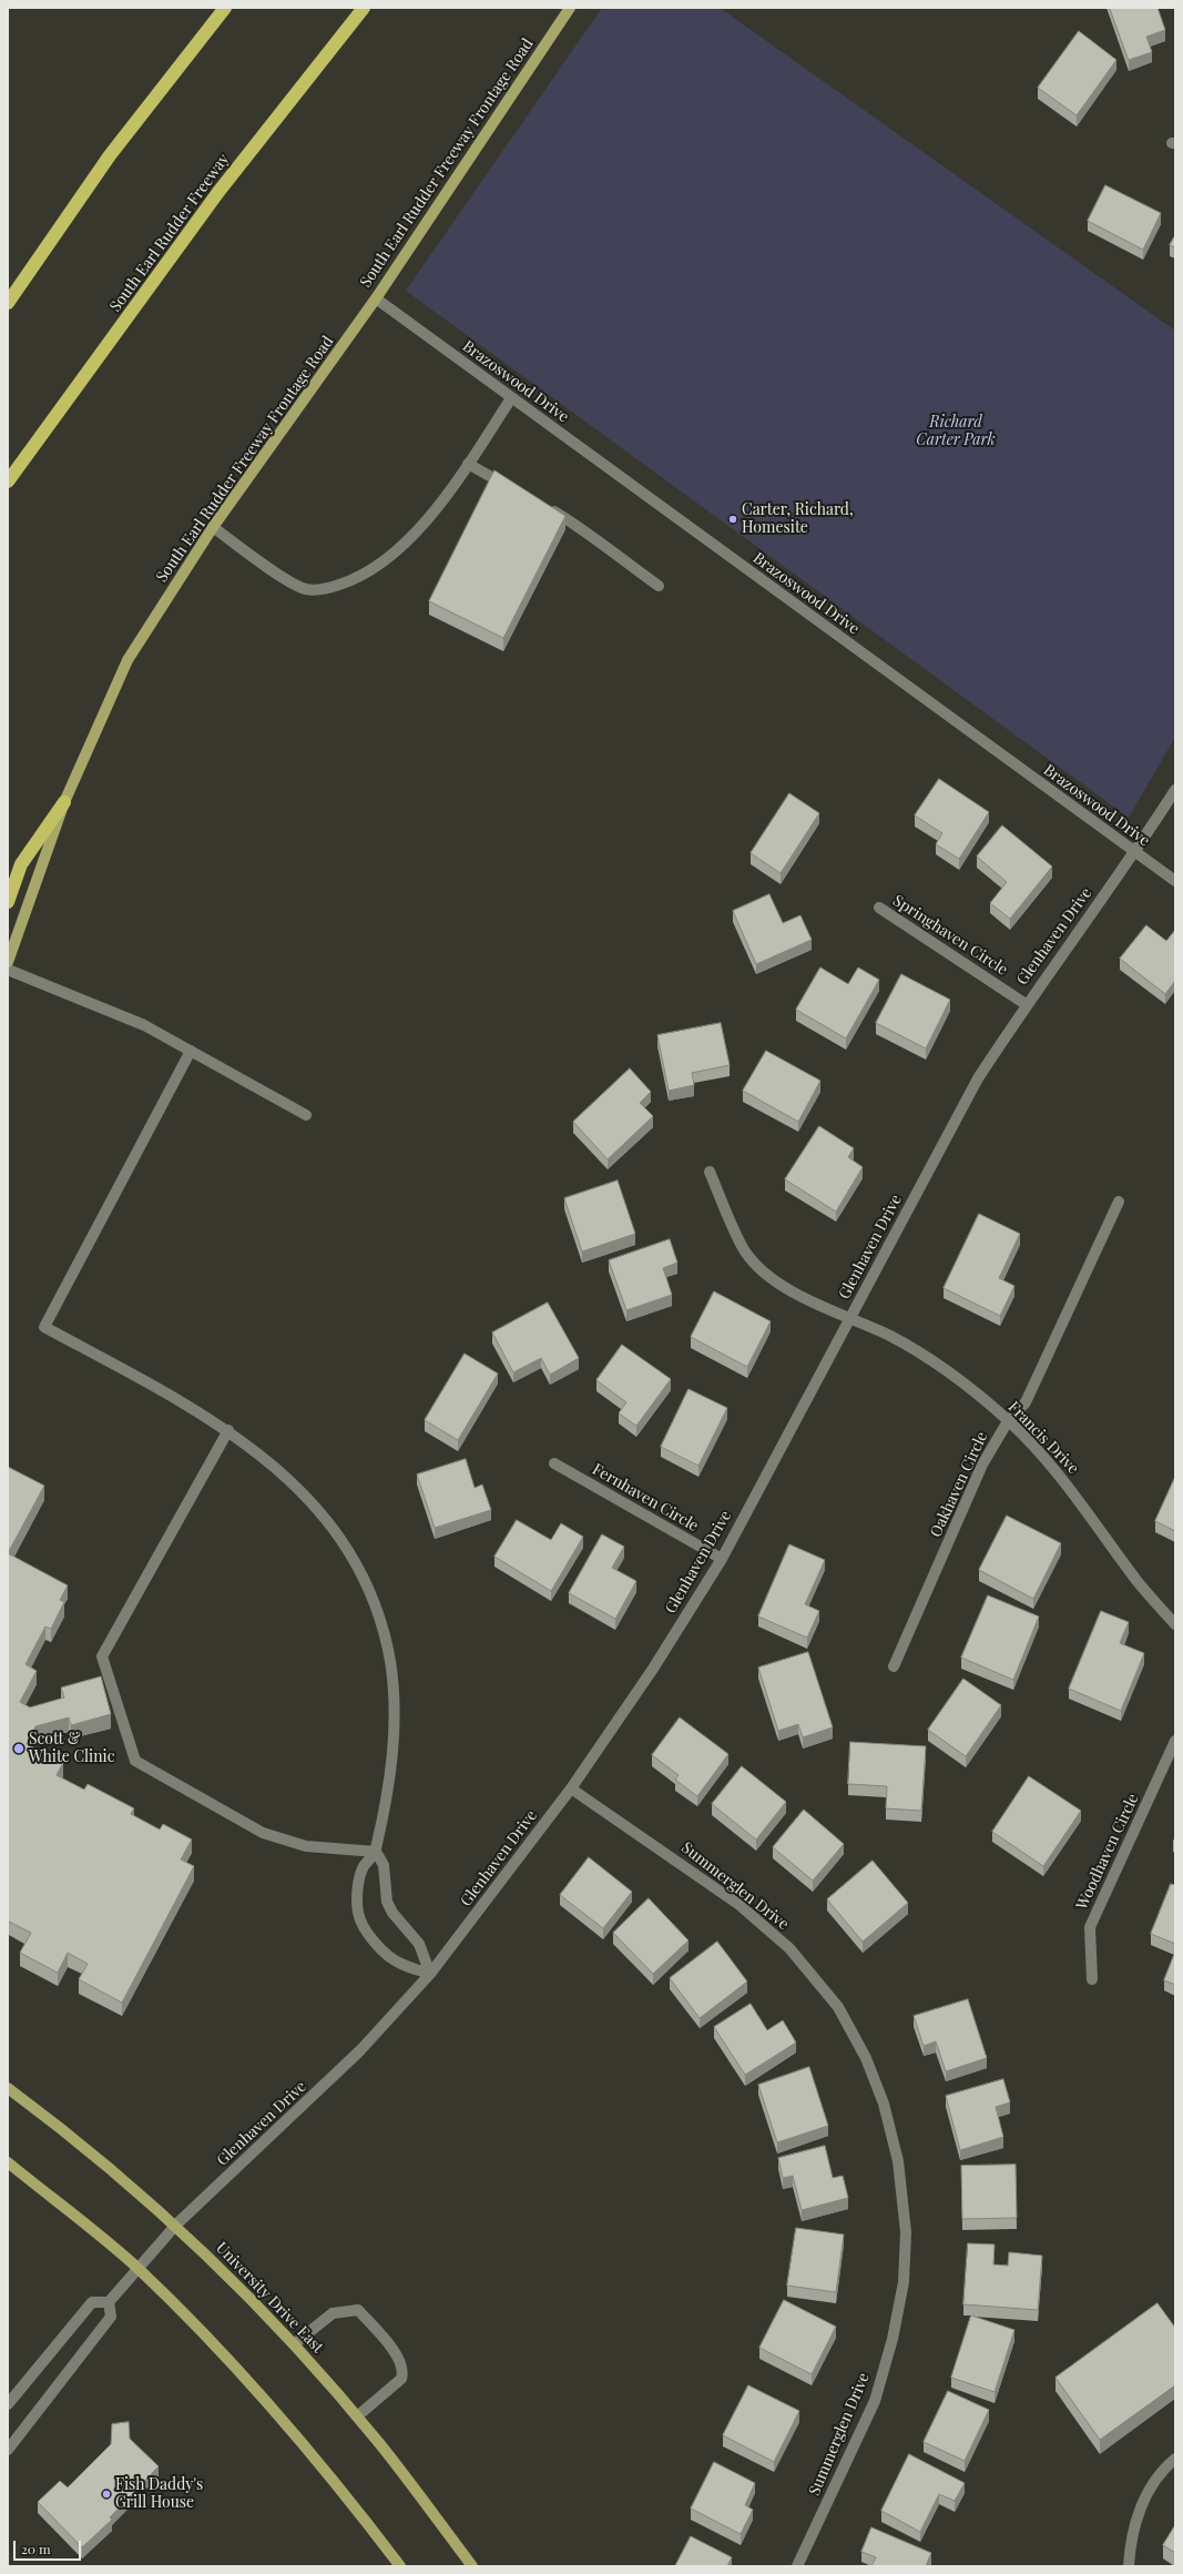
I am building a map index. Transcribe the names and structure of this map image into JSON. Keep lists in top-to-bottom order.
{
  "streets": {
    "highway": ["South Earl Rudder Freeway"],
    "main road": ["South Earl Rudder Freeway Frontage Road", "University Drive East"],
    "street": [
      "Brazoswood Drive",
      "Springhaven Circle",
      "Glenhaven Drive",
      "Francis Drive",
      "Oakhaven Circle",
      "Fernhaven Circle",
      "Woodhaven Circle",
      "Summerglen Drive"
    ]
  },
  "crossings": [
    ["South Earl Rudder Freeway Frontage Road", "Brazoswood Drive"],
    ["Brazoswood Drive", "Glenhaven Drive"],
    ["Springhaven Circle", "Glenhaven Drive"],
    ["Glenhaven Drive", "Francis Drive"],
    ["Glenhaven Drive", "Fernhaven Circle"],
    ["Glenhaven Drive", "Summerglen Drive"],
    ["Glenhaven Drive", "University Drive East"],
    ["Francis Drive", "Oakhaven Circle"]
  ],
  "parks": ["Richard Carter Park"],
  "places": ["Carter, Richard, Homesite", "Scott & White Clinic", "Fish Daddy's Grill House"],
  "scale_bar": "20 m"
}
